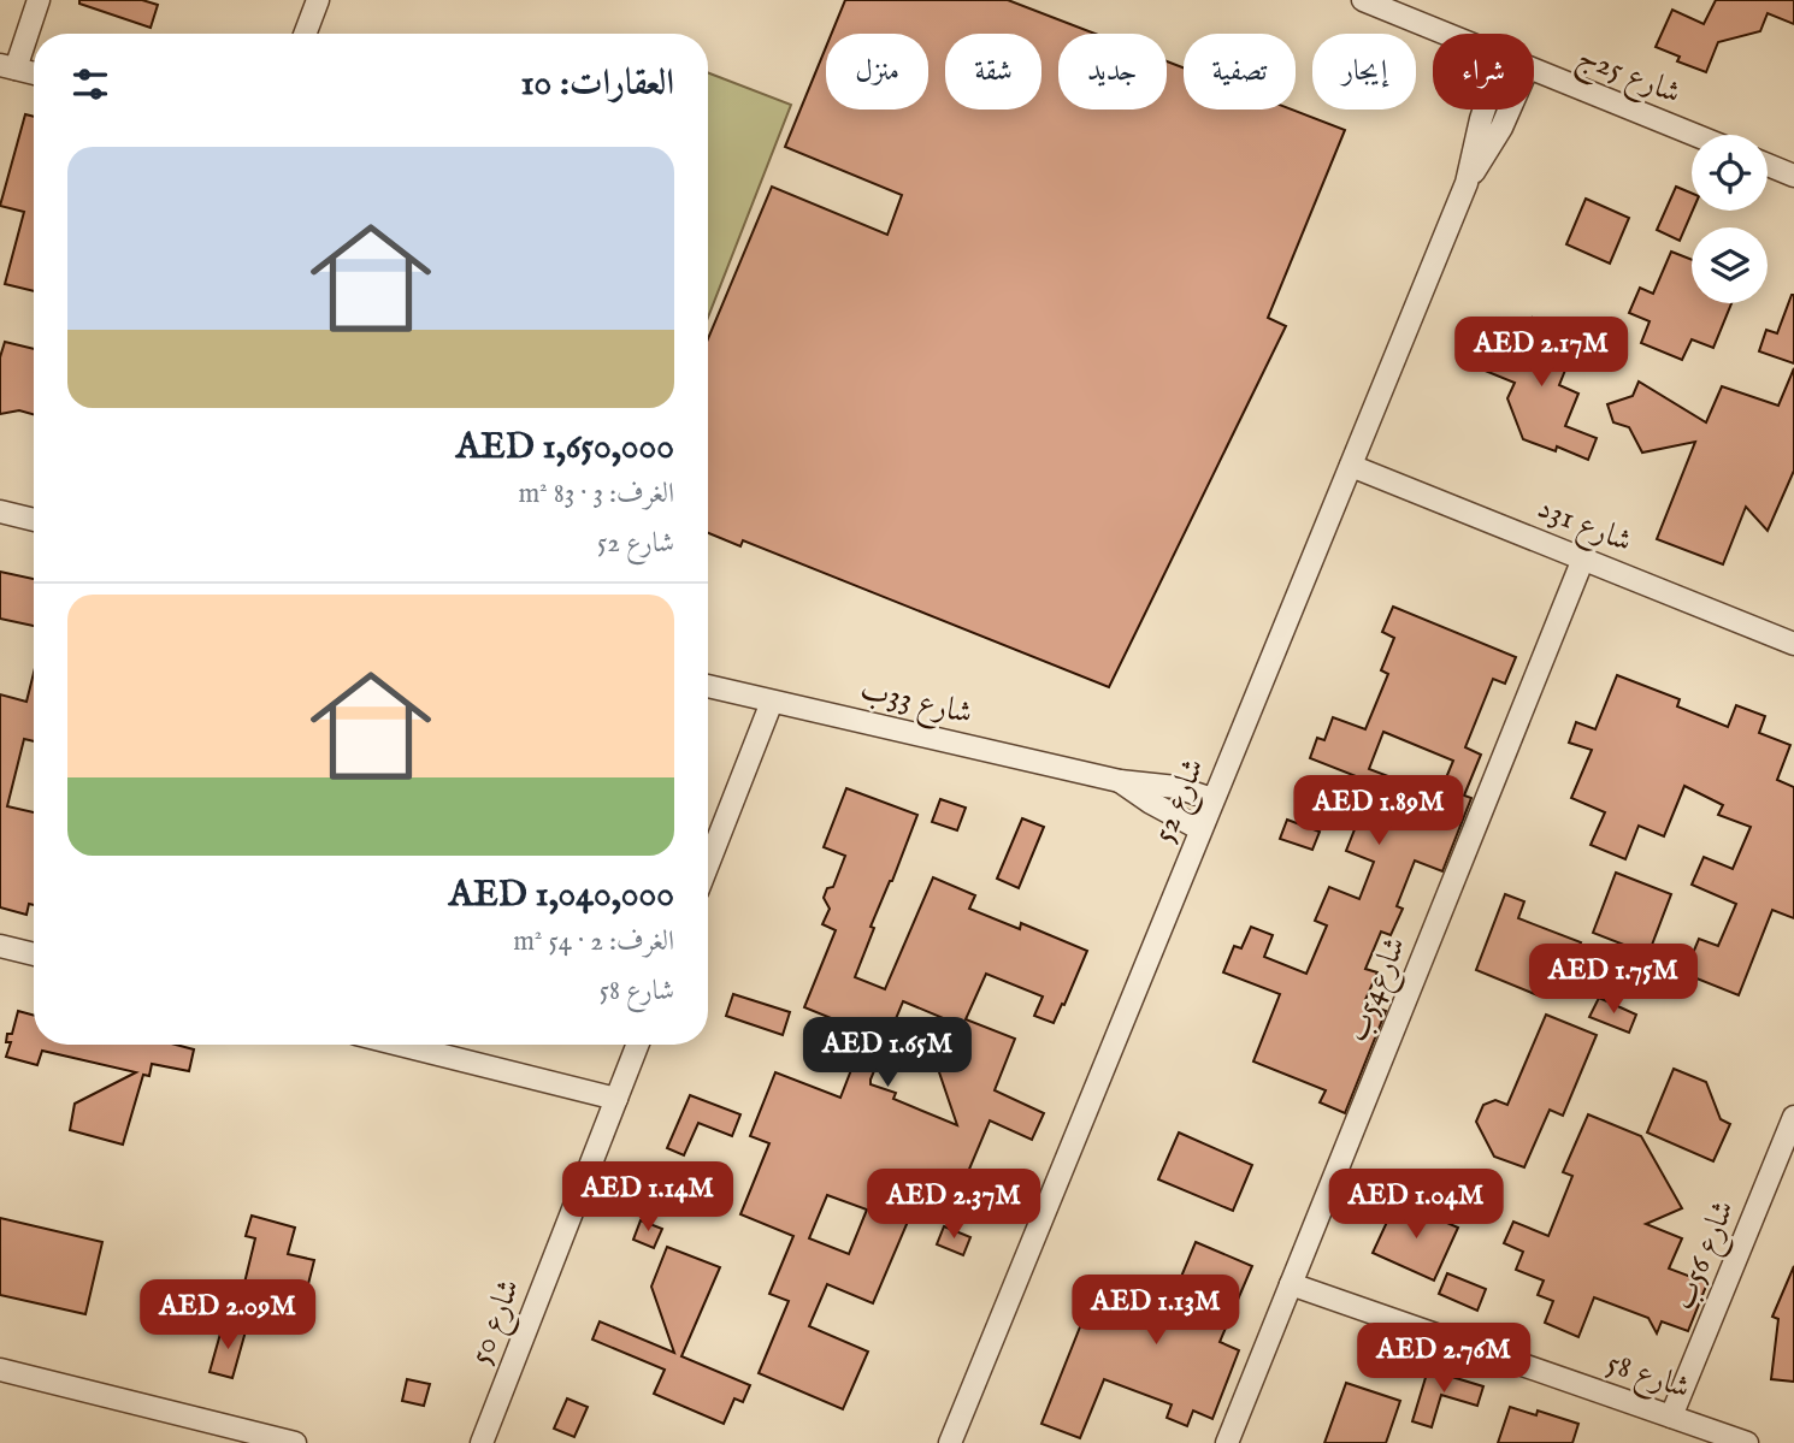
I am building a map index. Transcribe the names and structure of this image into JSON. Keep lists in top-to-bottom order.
{
  "streets": {
    "street": [
      "شارع 25ج",
      "شارع 31د",
      "شارع 33ب",
      "شارع 52",
      "شارع54ب",
      "شارع 56ب",
      "شارع 50",
      "شارع 58"
    ]
  },
  "crossings": [
    ["شارع 31د", "شارع 52"],
    ["شارع 31د", "شارع54ب"],
    ["شارع 33ب", "شارع 52"],
    ["شارع54ب", "شارع 58"],
    ["شارع 56ب", "شارع 58"]
  ],
  "page": {
    "chip": [
      "شراء",
      "إيجار",
      "تصفية",
      "جديد",
      "شقة",
      "منزل"
    ],
    "heading": "العقارات: 10",
    "list": [
      {
        "name": "AED 1,650,000",
        "note": "الغرف: 3 · 83 m² · شارع 52"
      },
      {
        "name": "AED 1,040,000",
        "note": "الغرف: 2 · 54 m² · شارع 58"
      }
    ],
    "price": [
      "AED 2.17M",
      "AED 1.89M",
      "AED 1.75M",
      "AED 1.65M",
      "AED 1.14M",
      "AED 2.37M",
      "AED 1.04M",
      "AED 1.13M",
      "AED 2.09M",
      "AED 2.76M"
    ]
  }
}
